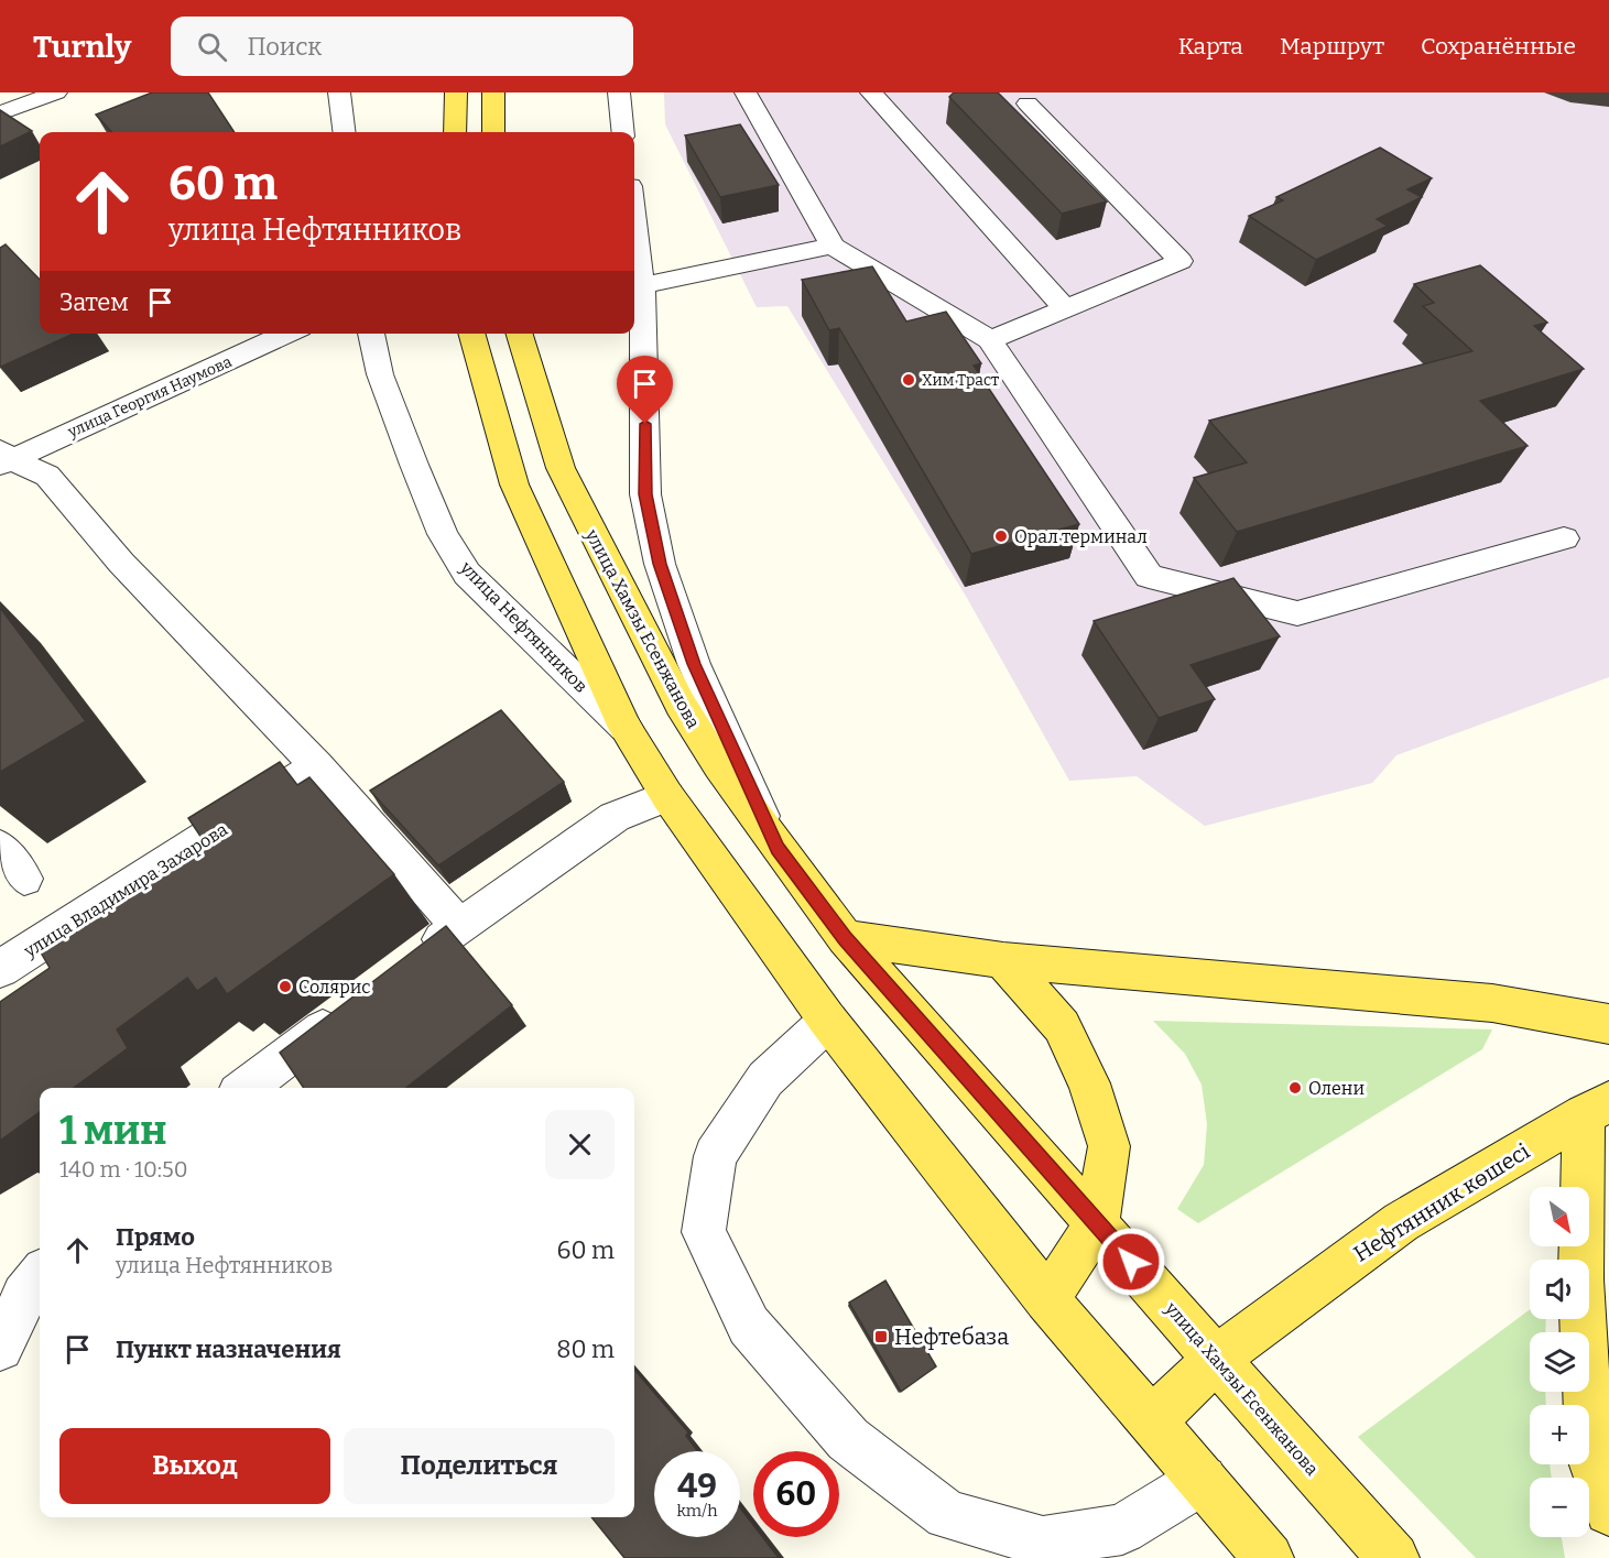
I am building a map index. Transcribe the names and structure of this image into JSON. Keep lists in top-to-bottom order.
{
  "streets": {
    "main road": ["улица Хамзы Есенжанова", "Нефтянник көшесі"],
    "street": ["улица Георгия Наумова", "улица Нефтянников", "улица Владимира Захарова"]
  },
  "crossings": [
    ["улица Хамзы Есенжанова", "Нефтянник көшесі"]
  ],
  "places": {
    "other": [
      "Хим Траст",
      "Орал терминал",
      "Солярис",
      "Олени"
    ],
    "transit": ["Нефтебаза"]
  },
  "north": "bottom right",
  "page": {
    "header": "Turnly",
    "search": "Поиск",
    "nav": ["Карта", "Маршрут", "Сохранённые"],
    "turn": ["60 m", "улица Нефтянников"],
    "then": "Затем",
    "heading": ["1 мин", "140 m · 10:50"],
    "map_buttons": ["+", "−"],
    "list": [
      {
        "name": "Прямо",
        "note": "улица Нефтянников",
        "value": "60 m"
      },
      {
        "name": "Пункт назначения",
        "value": "80 m"
      }
    ],
    "buttons": ["Выход", "Поделиться"],
    "speed": "49 km/h",
    "limit": "60"
  }
}
